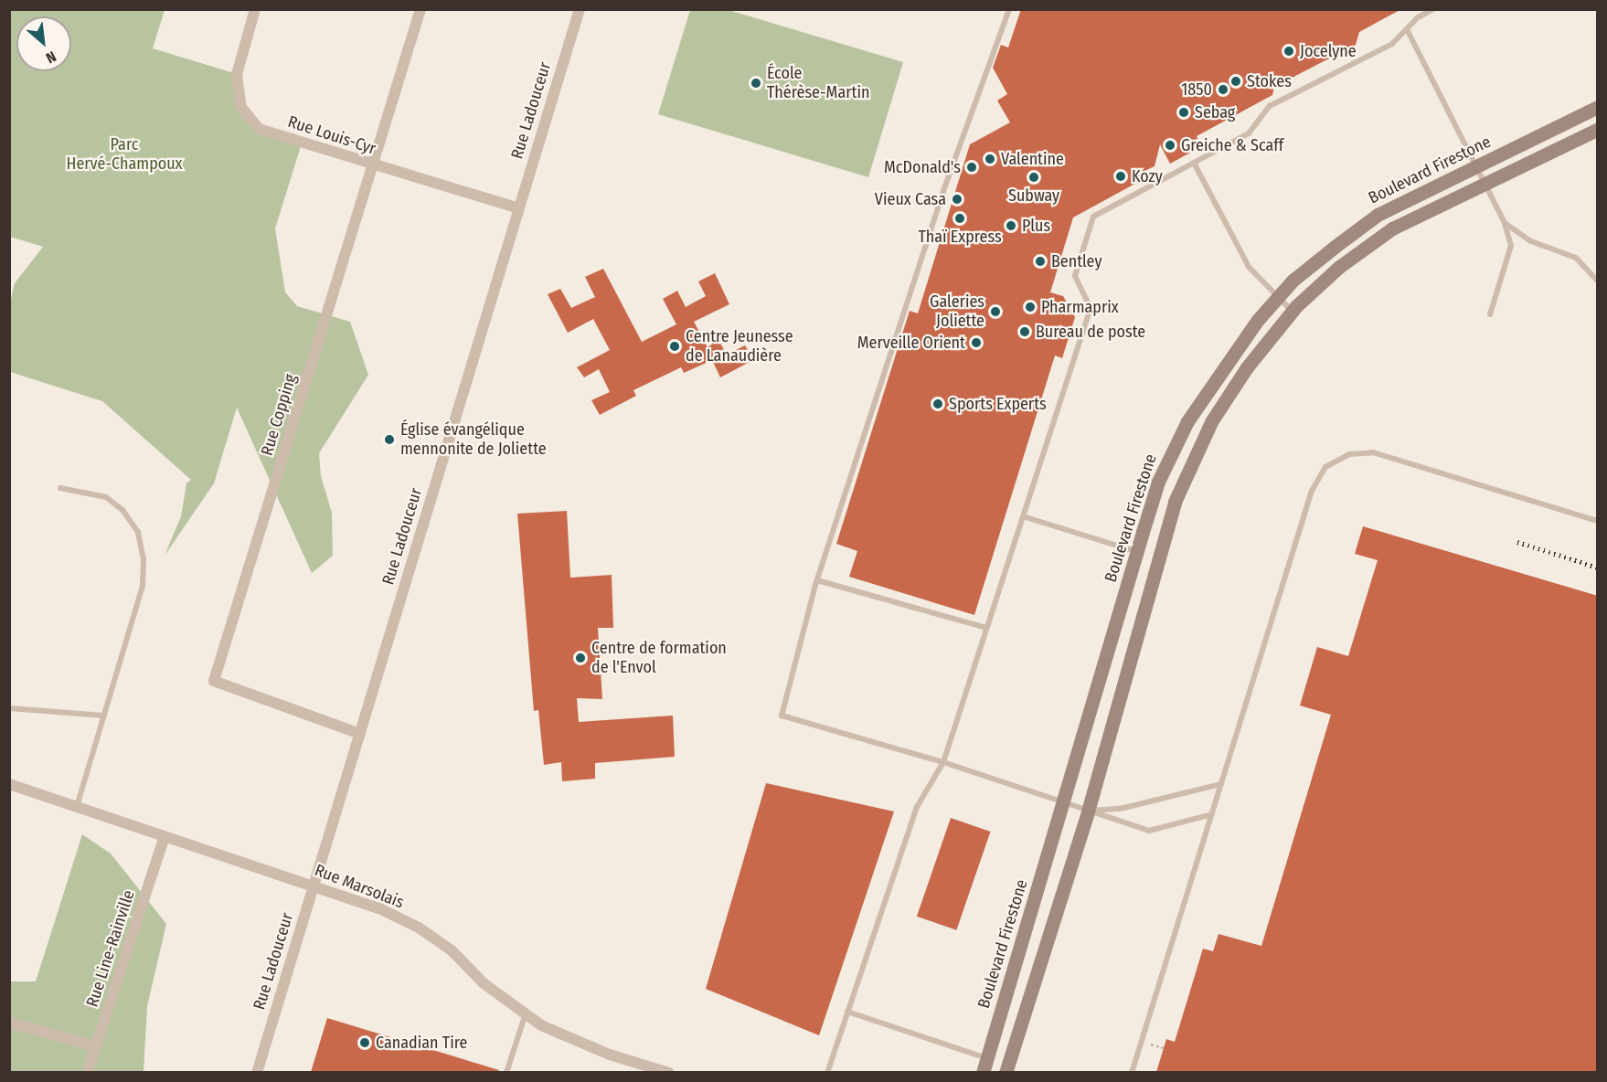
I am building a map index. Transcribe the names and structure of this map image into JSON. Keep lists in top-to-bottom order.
{
  "streets": {
    "main road": ["Boulevard Firestone"],
    "street": [
      "Rue Ladouceur",
      "Rue Louis-Cyr",
      "Rue Copping",
      "Rue Marsolais",
      "Rue Line-Rainville"
    ]
  },
  "crossings": [
    ["Rue Ladouceur", "Rue Louis-Cyr"],
    ["Rue Ladouceur", "Rue Copping"],
    ["Rue Ladouceur", "Rue Marsolais"],
    ["Rue Louis-Cyr", "Rue Copping"],
    ["Rue Marsolais", "Rue Line-Rainville"]
  ],
  "parks": ["Parc Hervé-Champoux"],
  "places": [
    "Jocelyne",
    "Stokes",
    "École Thérèse-Martin",
    "1850",
    "Sebag",
    "Greiche & Scaff",
    "Valentine",
    "McDonald's",
    "Kozy",
    "Subway",
    "Vieux Casa",
    "Thaï Express",
    "Plus",
    "Bentley",
    "Pharmaprix",
    "Galeries Joliette",
    "Bureau de poste",
    "Merveille Orient",
    "Centre Jeunesse de Lanaudière",
    "Sports Experts",
    "Église évangélique mennonite de Joliette",
    "Centre de formation de l'Envol",
    "Canadian Tire"
  ],
  "north": "bottom right"
}
